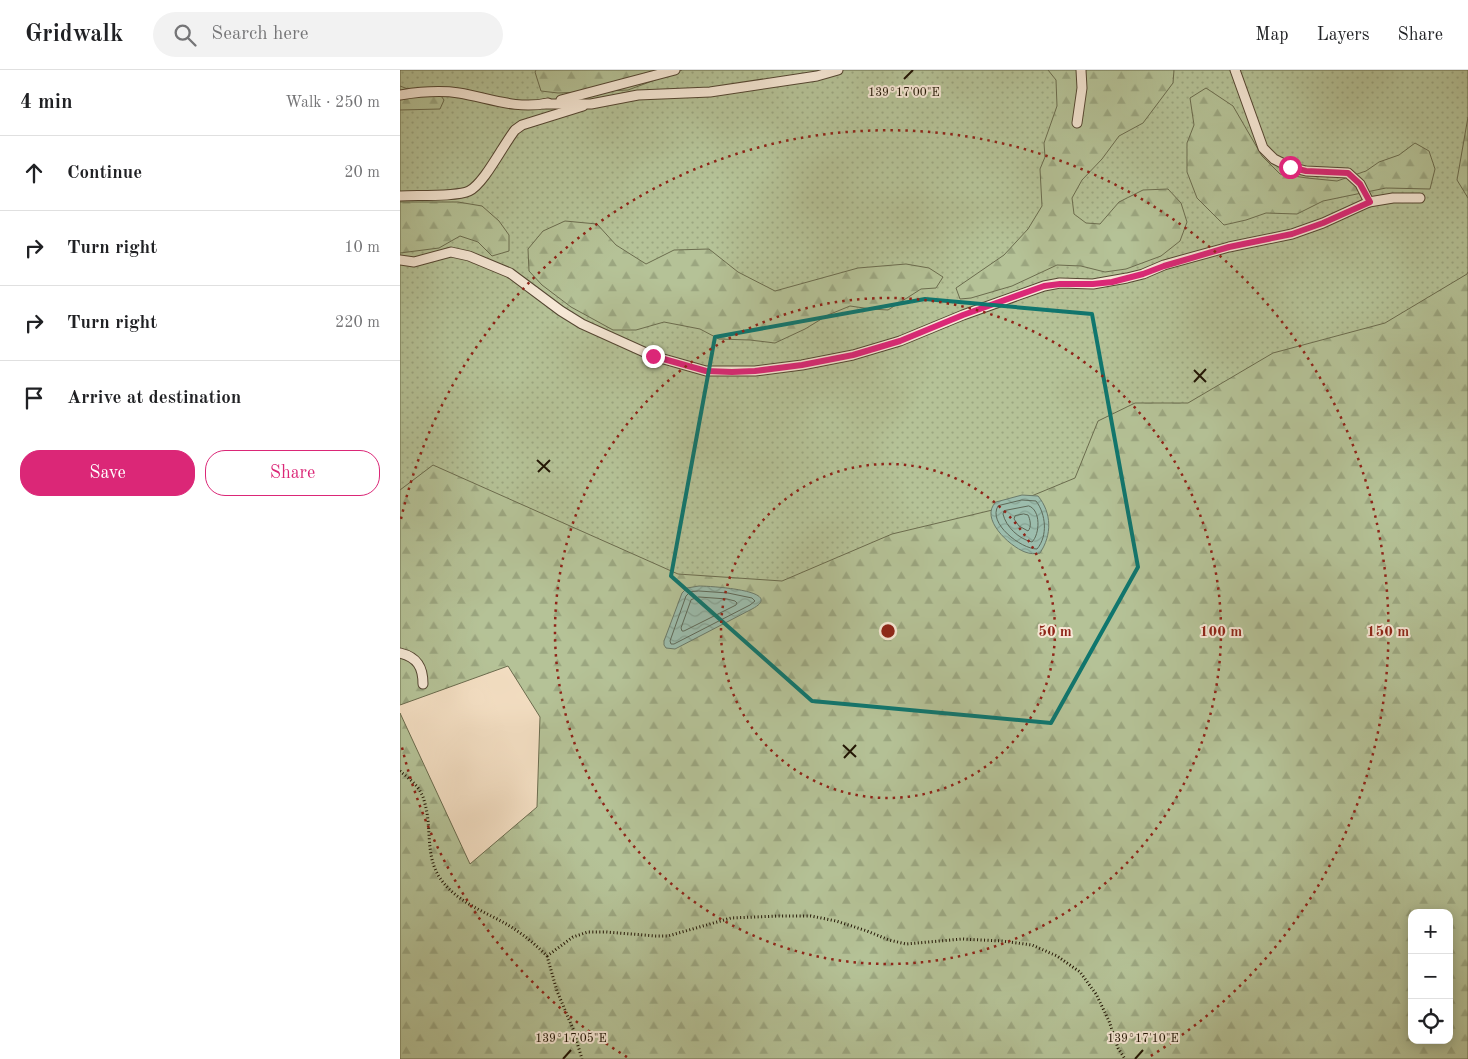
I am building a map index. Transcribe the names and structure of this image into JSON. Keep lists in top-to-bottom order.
{
  "page": {
    "header": "Gridwalk",
    "search": "Search here",
    "nav": ["Map", "Layers", "Share"],
    "heading": ["4 min", "Walk · 250 m"],
    "list": [
      ["Continue", "20 m"],
      ["Turn right", "10 m"],
      ["Turn right", "220 m"],
      "Arrive at destination"
    ],
    "buttons": ["Save", "Share"],
    "map_buttons": ["+", "−"]
  },
  "coordinates": ["139°17'00\"E", "139°17'05\"E", "139°17'10\"E"],
  "rings": ["50 m", "100 m", "150 m"]
}
